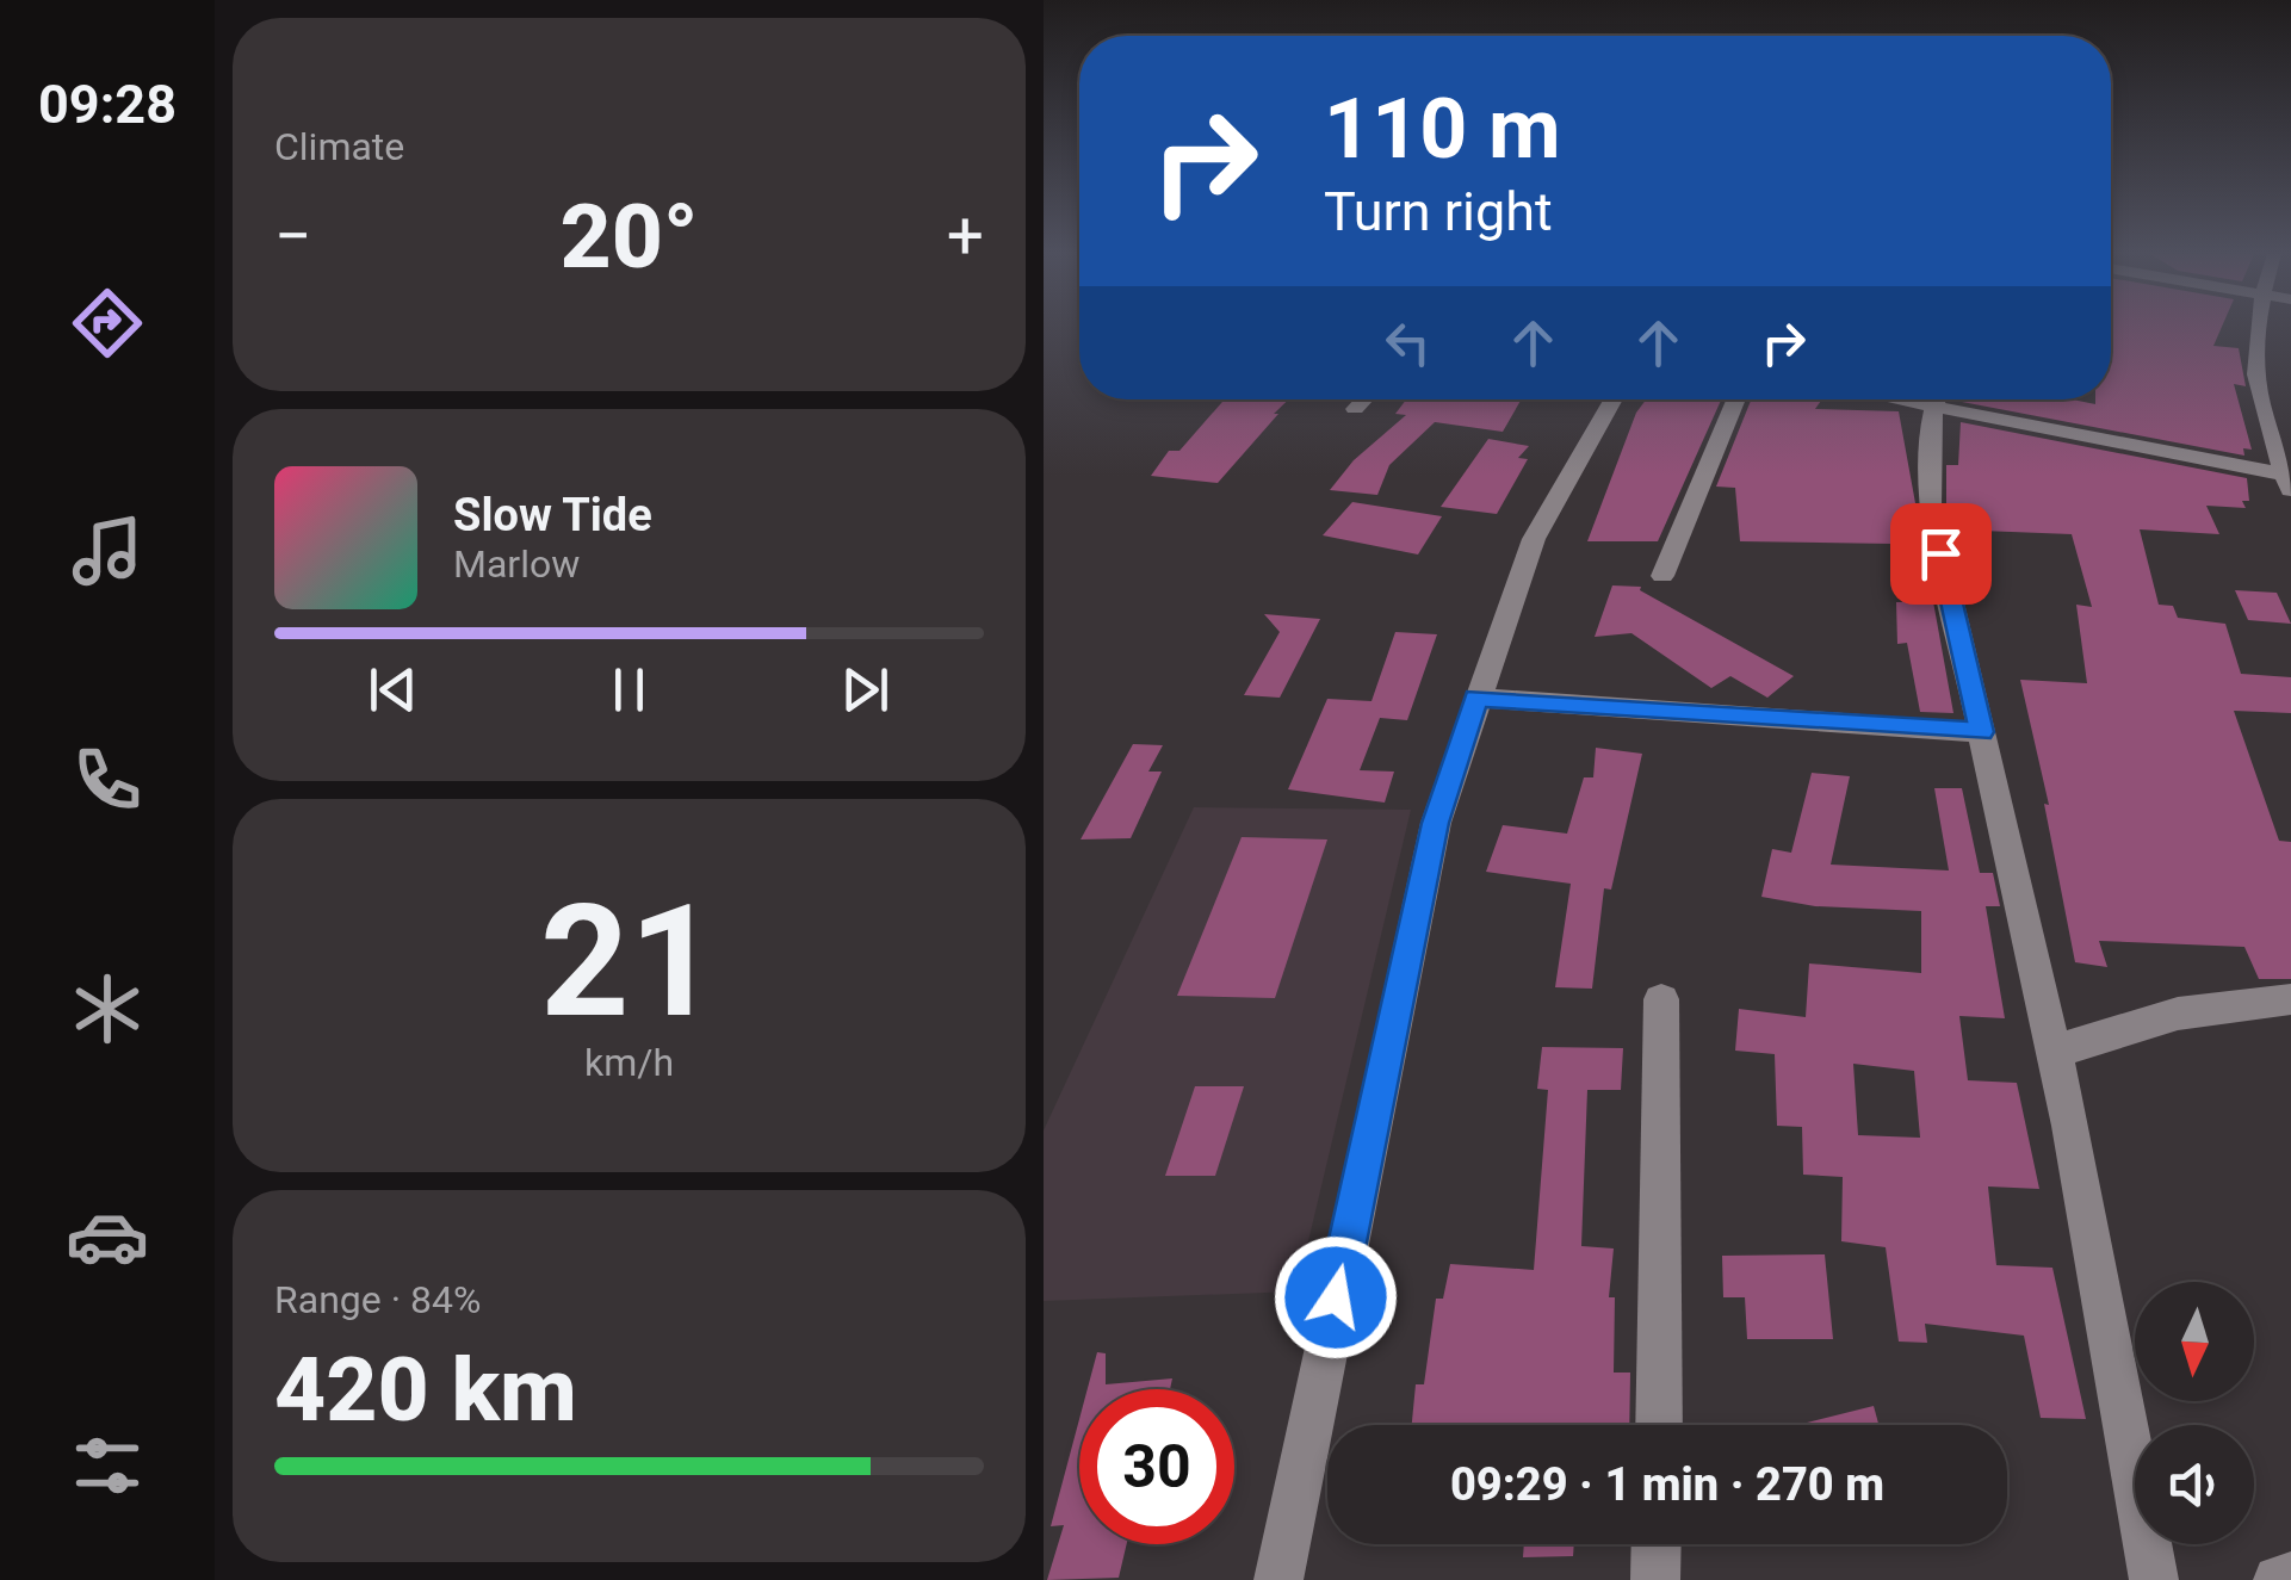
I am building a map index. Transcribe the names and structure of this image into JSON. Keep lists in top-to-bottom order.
{
  "north": "bottom",
  "page": {
    "tabs": "09:28",
    "tile": [
      "Climate",
      ["21", "km/h"],
      ["Range · 84%", "420 km"]
    ],
    "turn": ["110 m", "Turn right"],
    "heat": ["−", "20°", "+"],
    "song": ["Slow Tide", "Marlow"],
    "limit": "30",
    "trip": "09:29 · 1 min · 270 m"
  }
}
